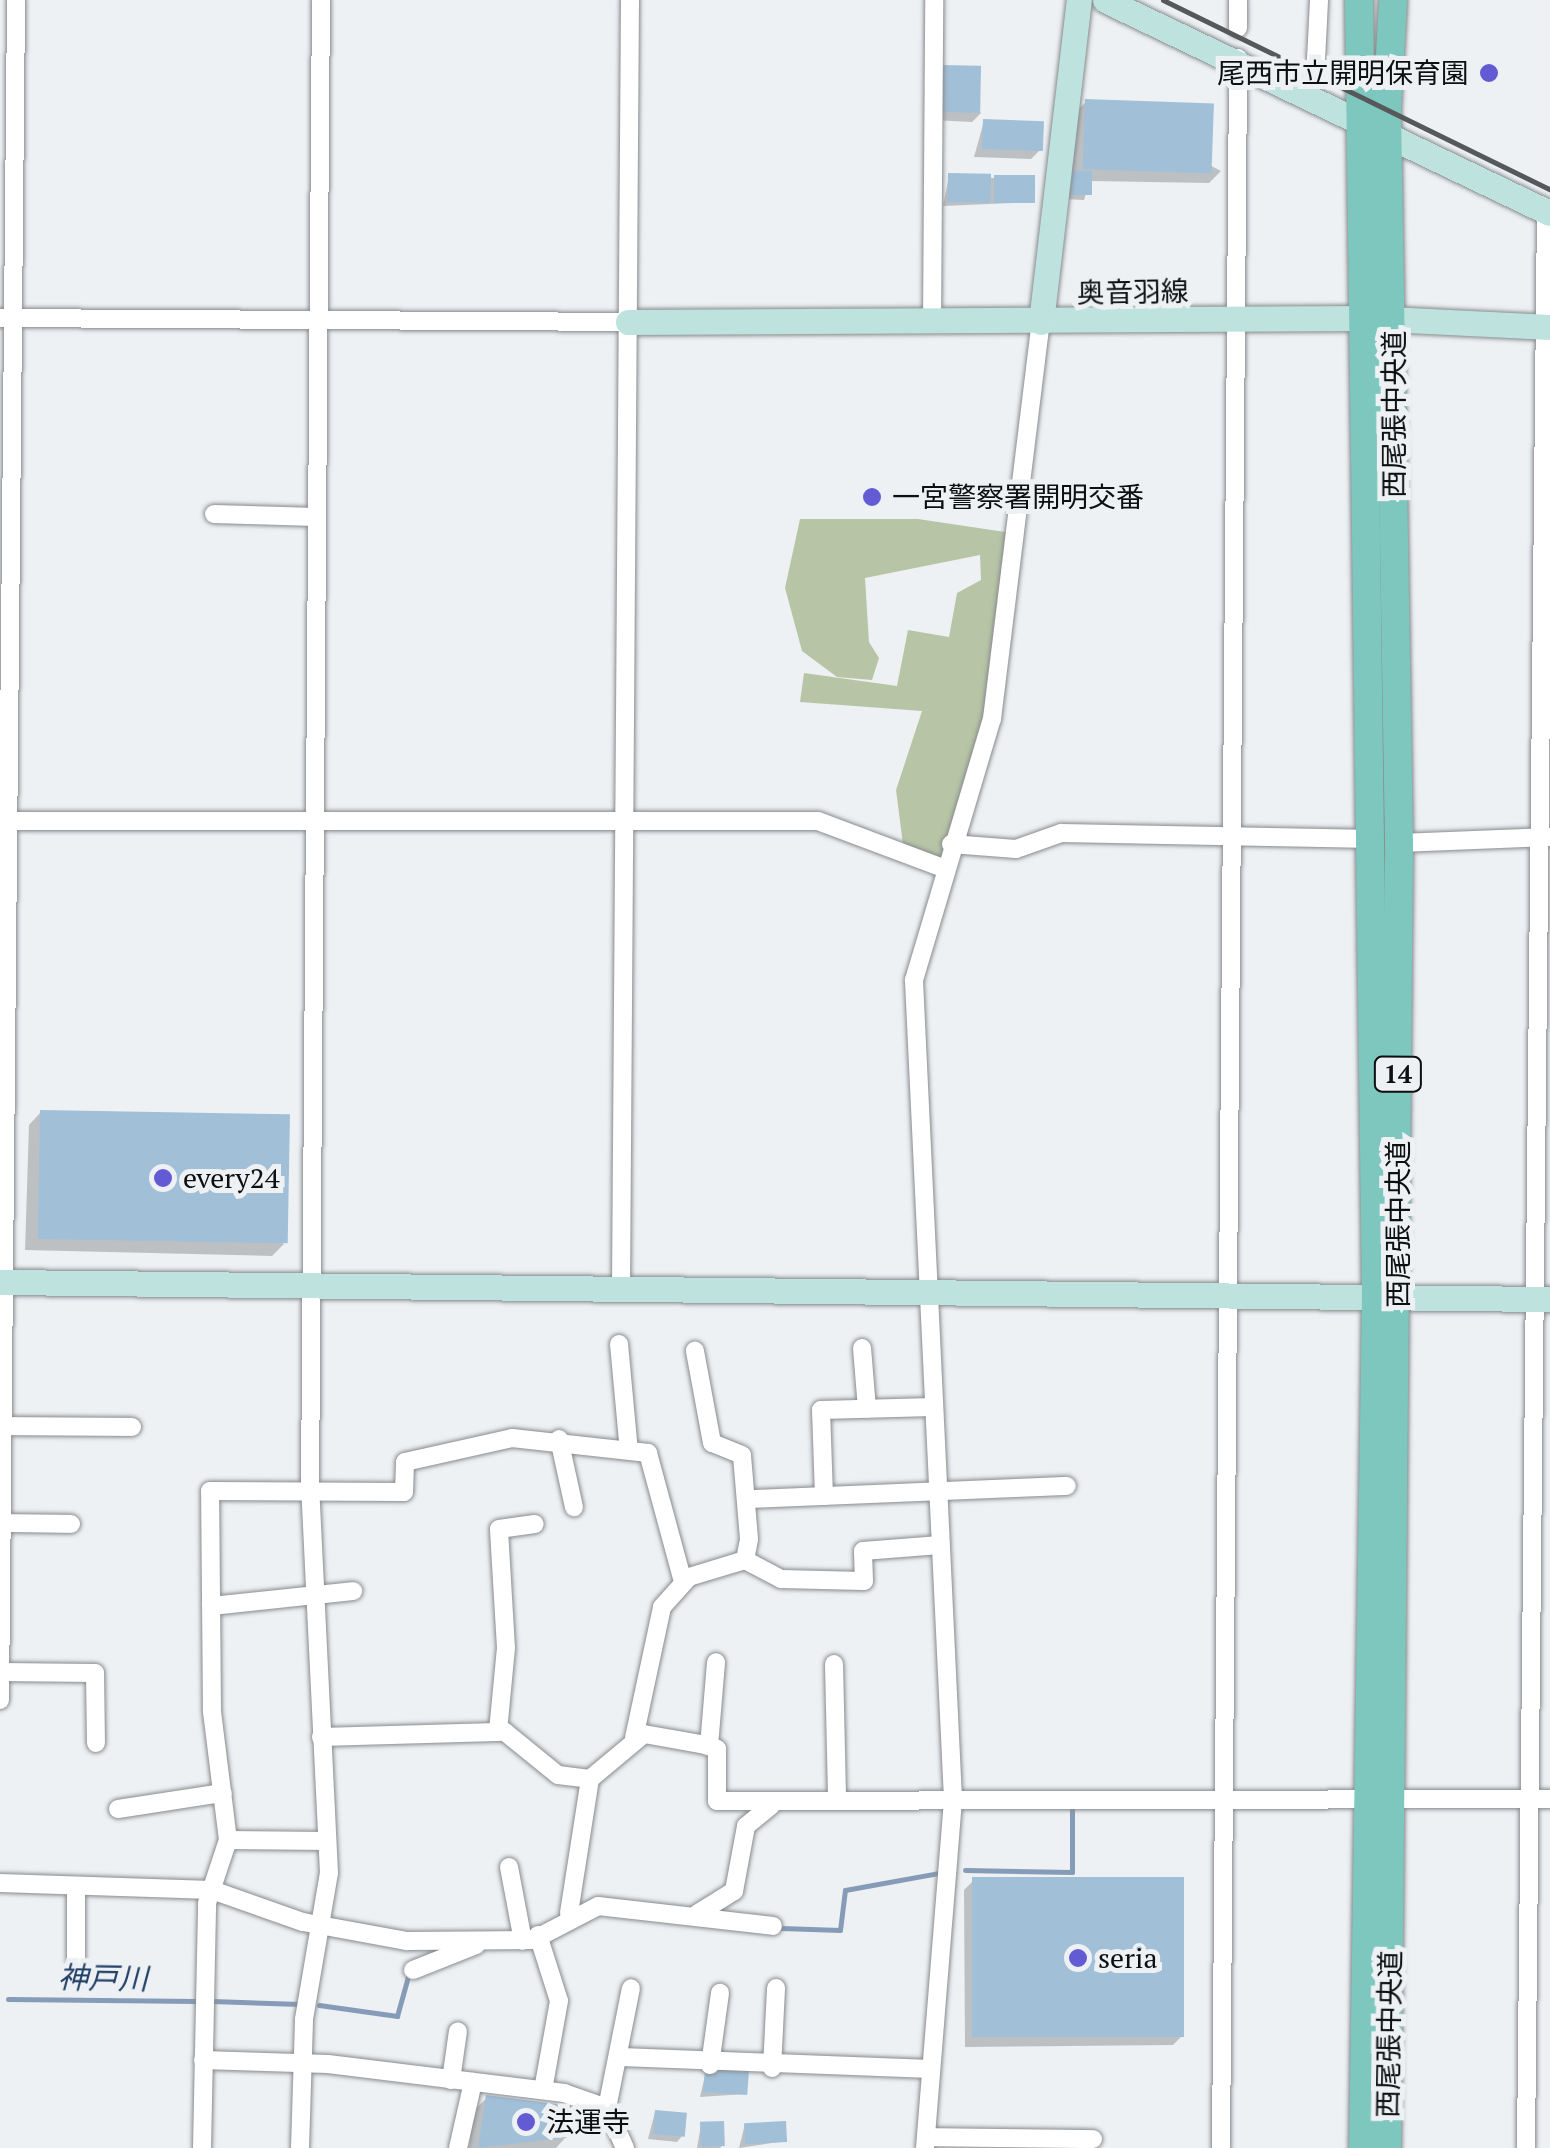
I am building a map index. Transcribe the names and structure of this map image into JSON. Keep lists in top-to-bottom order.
{
  "streets": {
    "main road": ["西尾張中央道", "14"],
    "street": ["奥音羽線"]
  },
  "crossings": [
    ["奥音羽線", "西尾張中央道"]
  ],
  "water": ["神戸川"],
  "places": [
    "尾西市立開明保育園",
    "一宮警察署開明交番",
    "every24",
    "seria",
    "法運寺"
  ]
}
